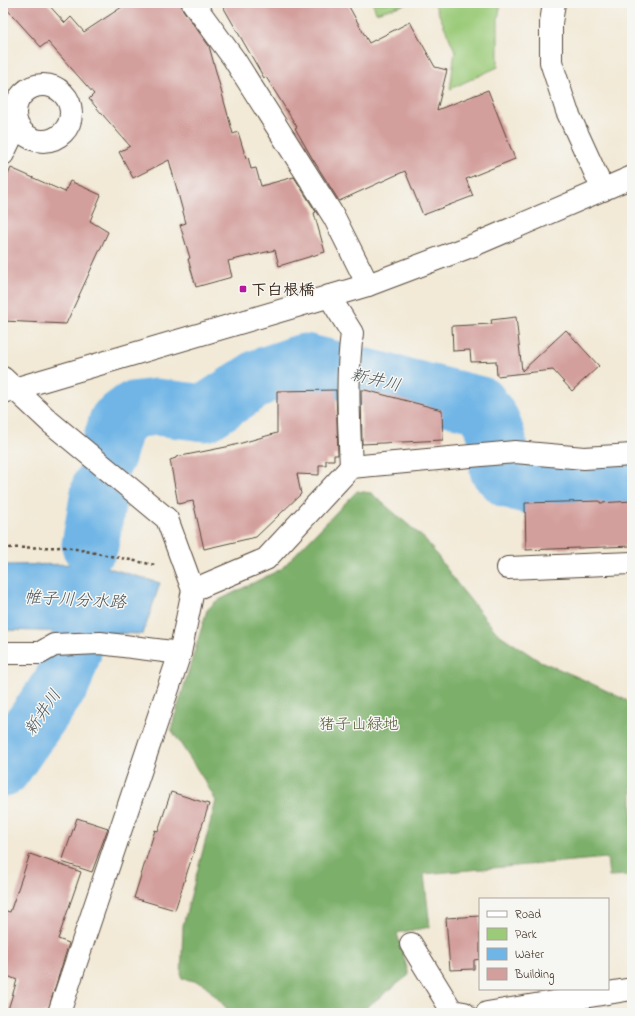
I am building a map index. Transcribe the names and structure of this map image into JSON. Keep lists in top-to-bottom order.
{
  "water": ["新井川", "帷子川分水路"],
  "parks": ["猪子山緑地"],
  "places": {
    "transit": ["下白根橋"]
  },
  "legend": [
    "Road",
    "Park",
    "Water",
    "Building"
  ]
}
